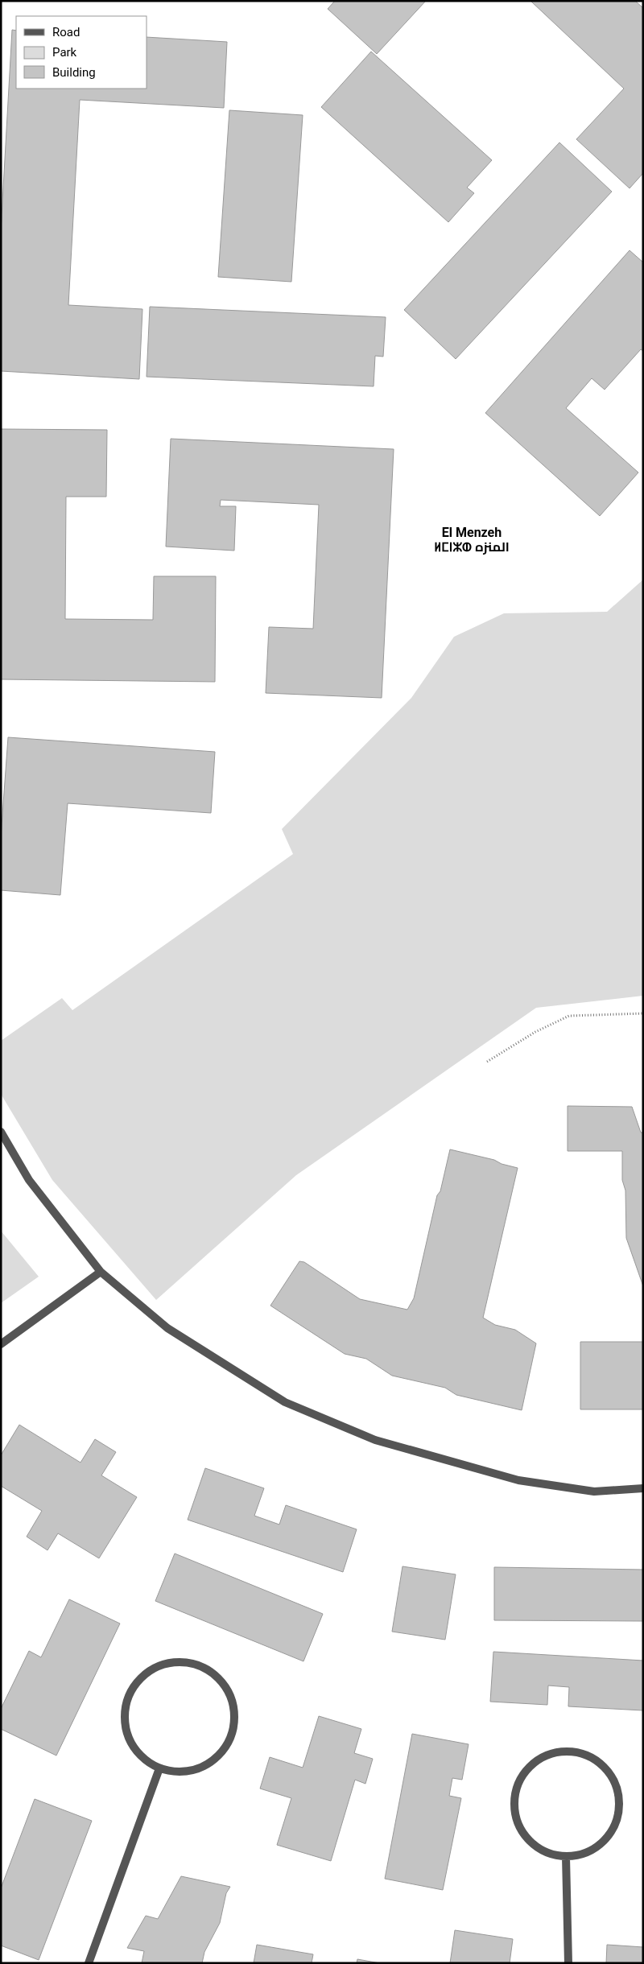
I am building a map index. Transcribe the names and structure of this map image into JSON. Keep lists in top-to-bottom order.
{
  "districts": ["El Menzeh ⵍⵎⵏⵣⵀ المنزه"],
  "legend": ["Road", "Park", "Building"]
}
